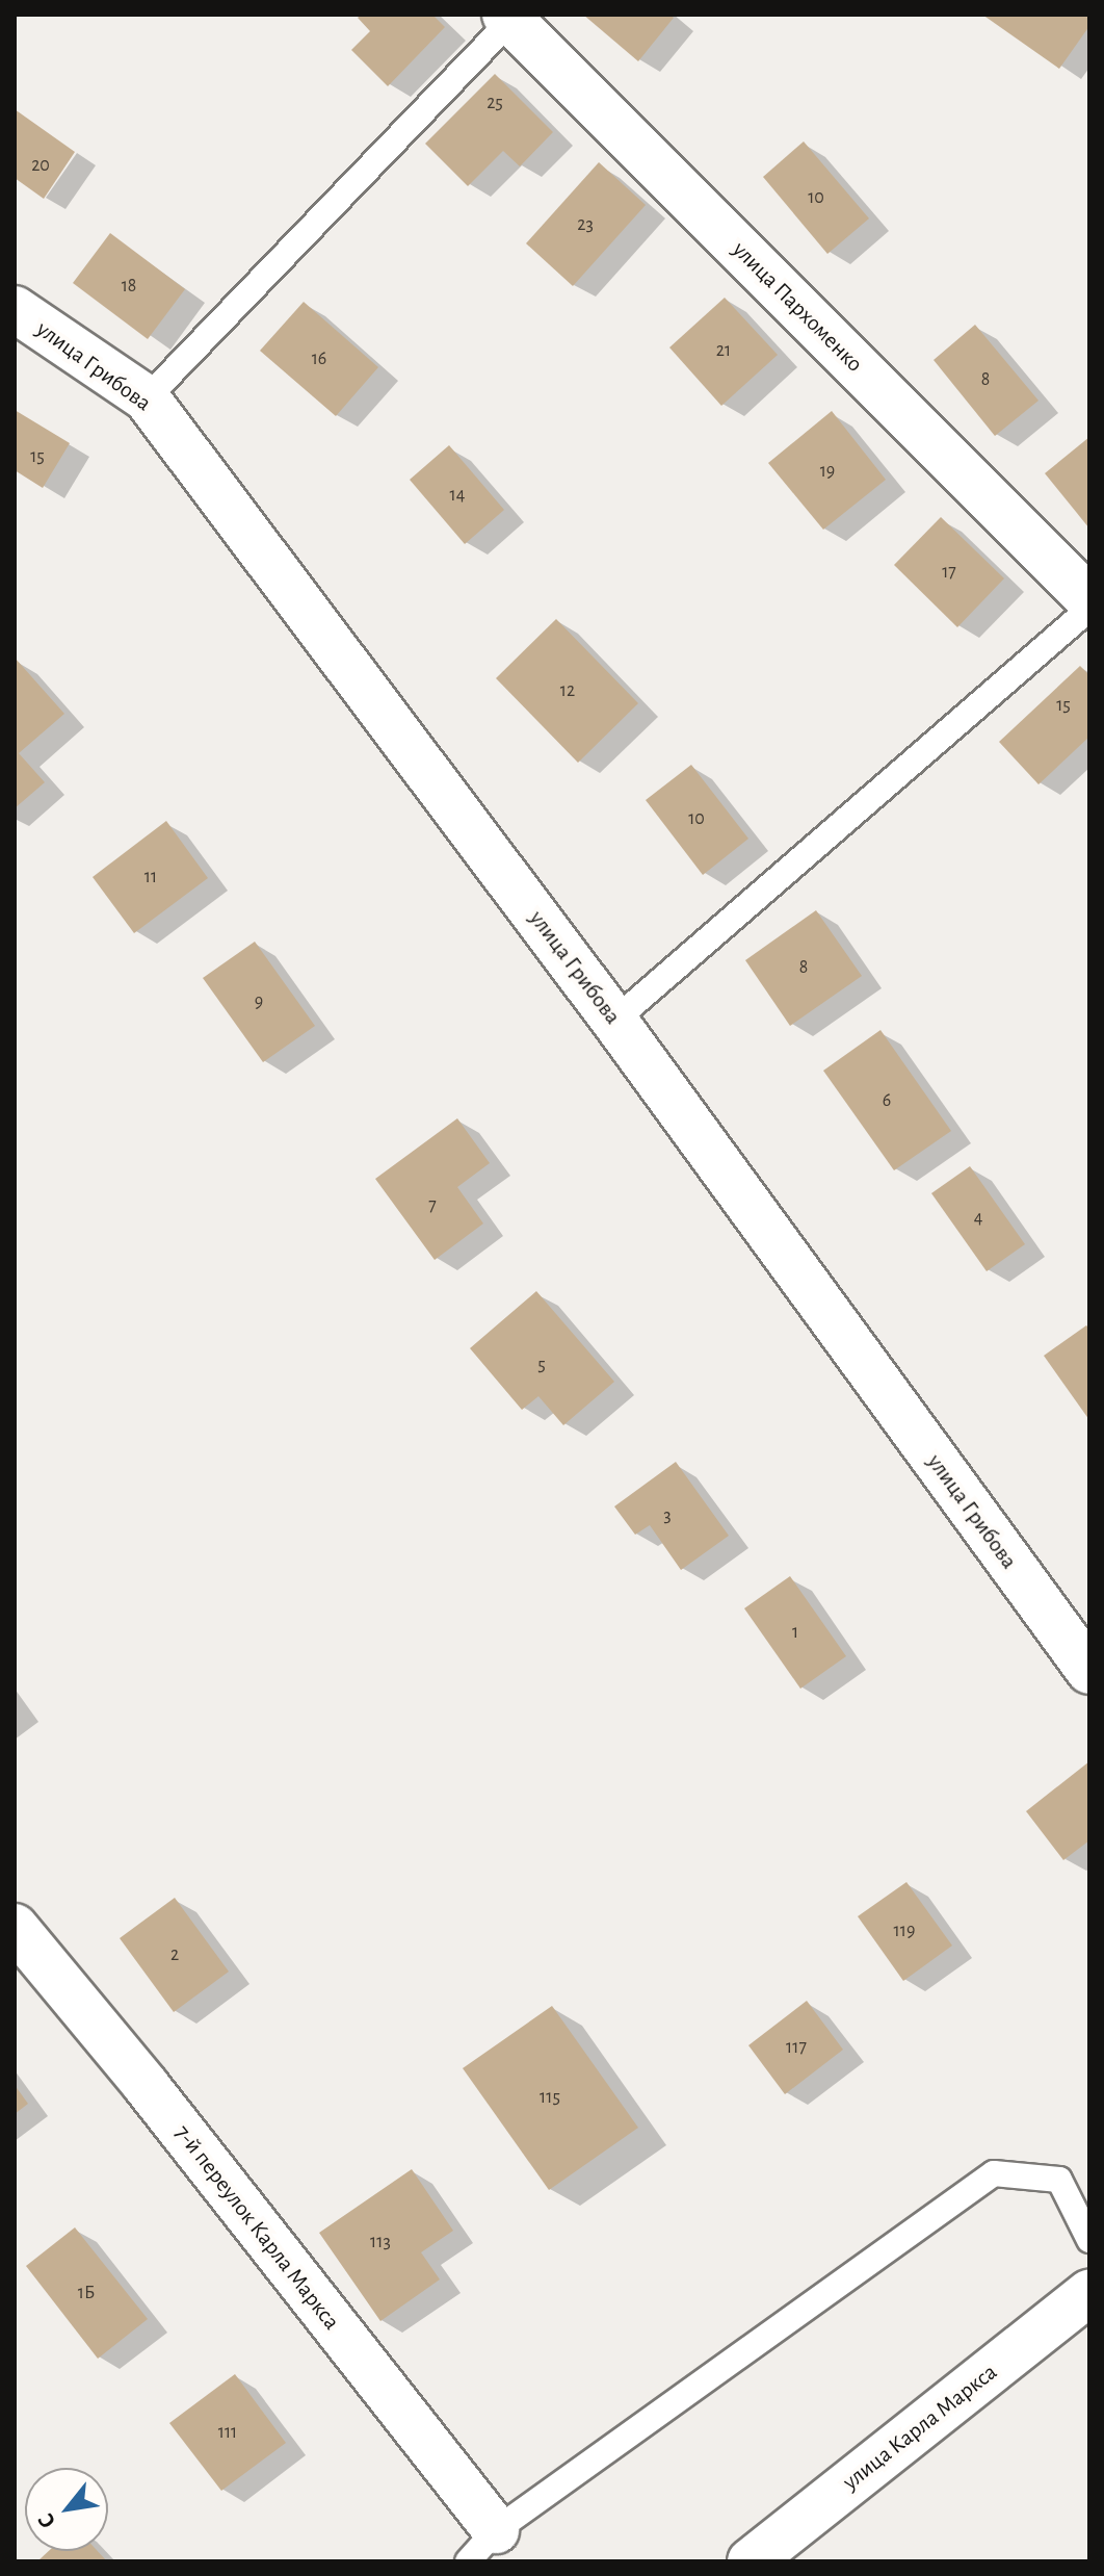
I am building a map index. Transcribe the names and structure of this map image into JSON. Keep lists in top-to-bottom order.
{
  "streets": {
    "street": [
      "улица Пархоменко",
      "улица Грибова",
      "7-й переулок Карла Маркса",
      "улица Карла Маркса"
    ]
  },
  "house_numbers": [
    "25",
    "20",
    "10",
    "23",
    "18",
    "21",
    "16",
    "8",
    "15",
    "19",
    "14",
    "17",
    "12",
    "15",
    "10",
    "11",
    "8",
    "9",
    "6",
    "7",
    "4",
    "5",
    "3",
    "1",
    "119",
    "2",
    "117",
    "115",
    "113",
    "1Б",
    "111"
  ],
  "north": "bottom left"
}
